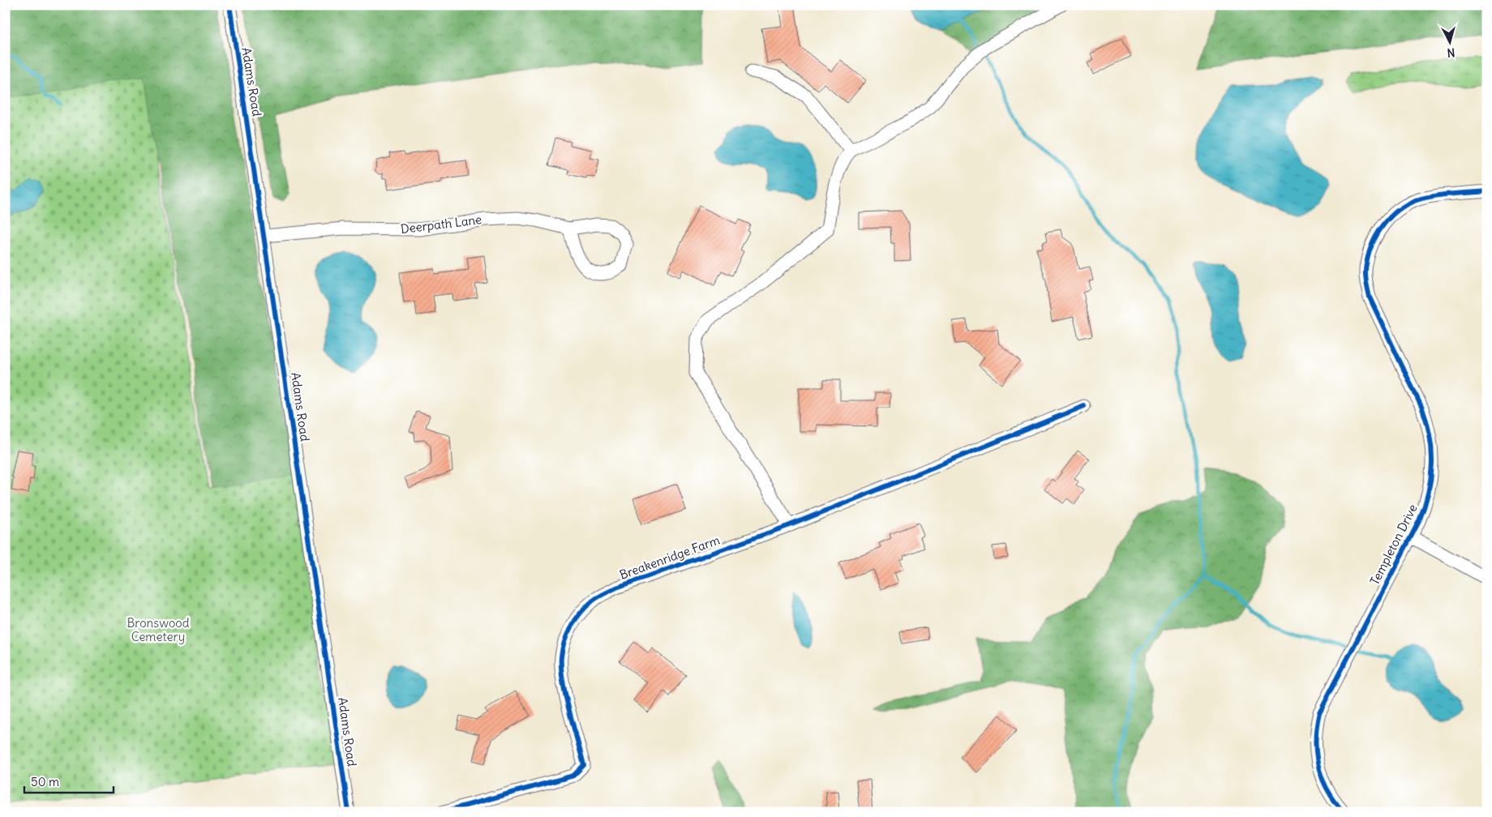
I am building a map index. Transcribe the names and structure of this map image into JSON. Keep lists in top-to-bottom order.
{
  "streets": {
    "street": [
      "Adams Road",
      "Deerpath Lane",
      "Templeton Drive",
      "Breakenridge Farm"
    ]
  },
  "crossings": [
    ["Adams Road", "Deerpath Lane"]
  ],
  "parks": ["Bronswood Cemetery"],
  "scale_bar": "50 m",
  "north": "bottom"
}
